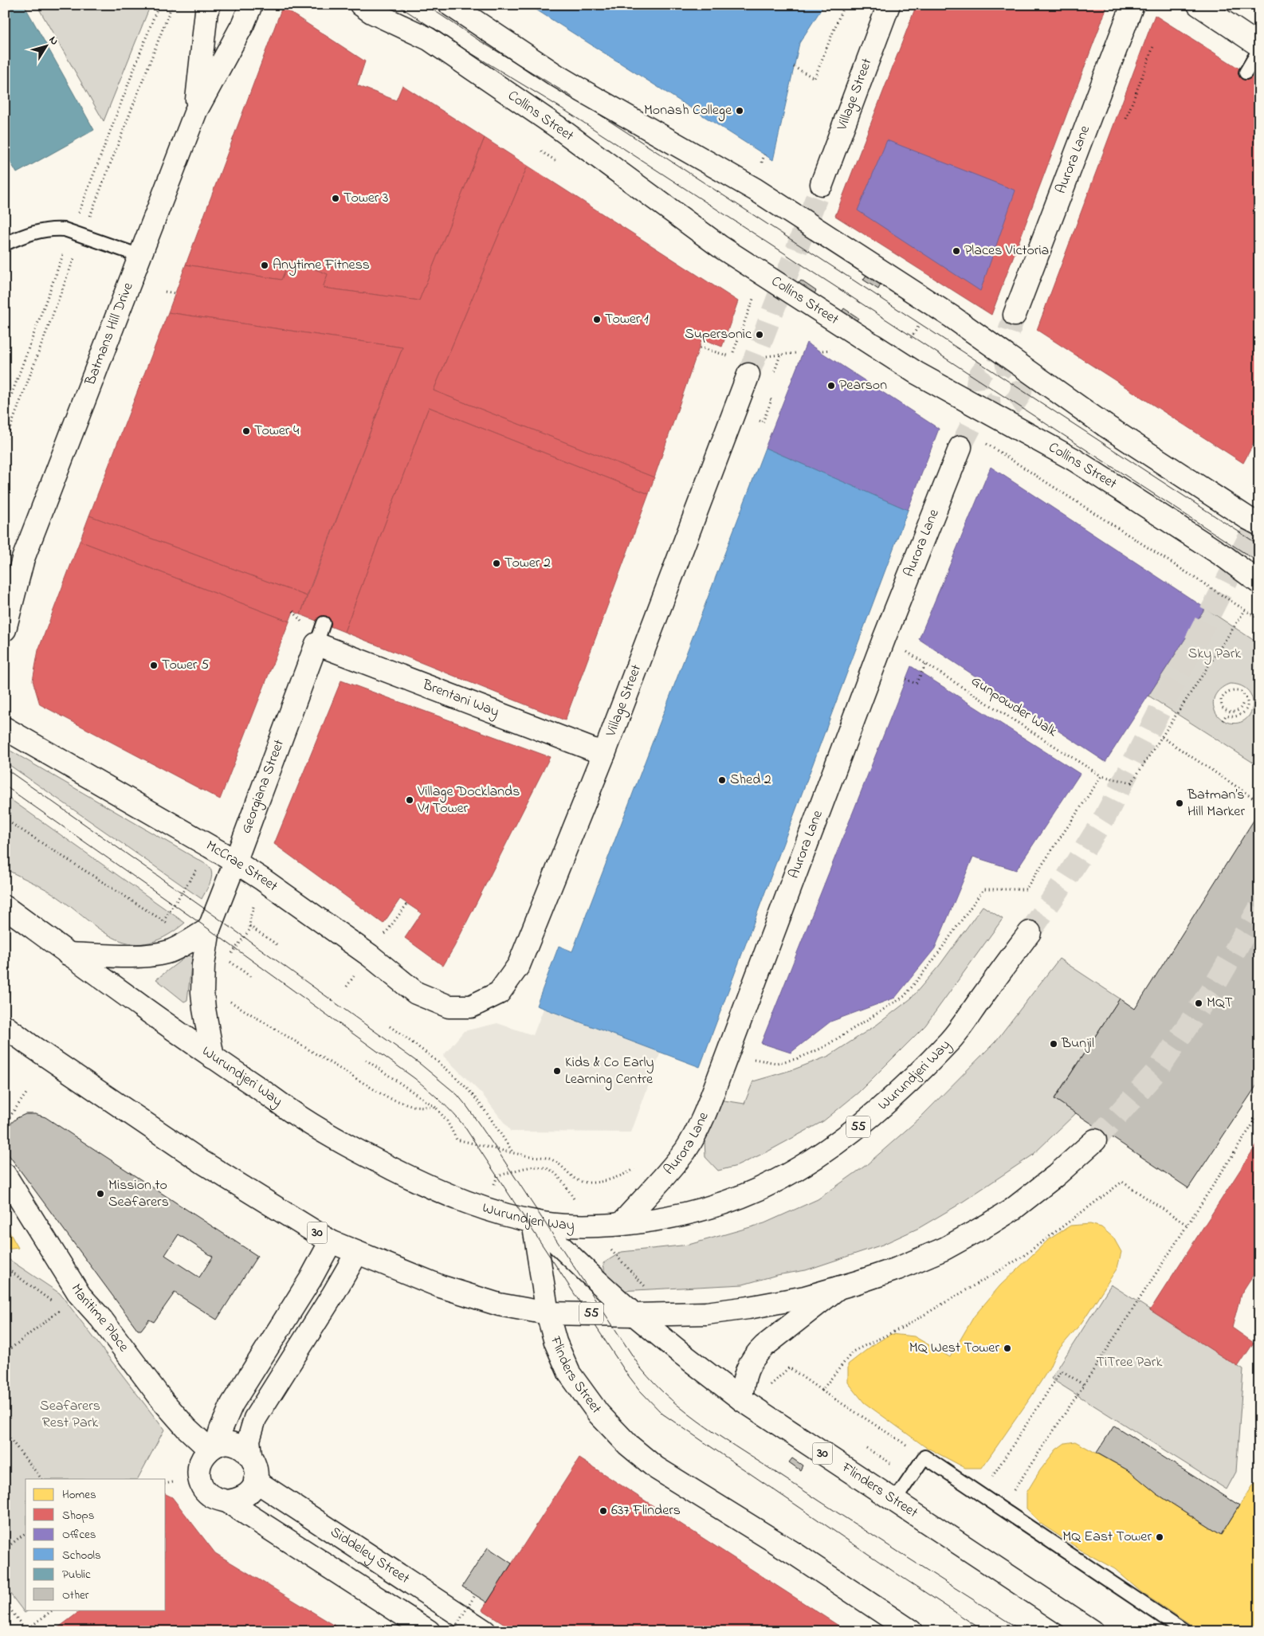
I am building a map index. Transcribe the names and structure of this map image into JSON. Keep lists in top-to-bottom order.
{
  "streets": {
    "main road": [
      "Village Street",
      "Collins Street",
      "Aurora Lane",
      "Batmans Hill Drive",
      "Brentani Way",
      "Georgiana Street",
      "McCrae Street",
      "Wurundjeri Way",
      "55",
      "30",
      "Maritime Place",
      "Flinders Street",
      "Siddeley Street"
    ],
    "path": ["Gunpowder Walk"]
  },
  "crossings": [
    ["Village Street", "Brentani Way"],
    ["Village Street", "McCrae Street"],
    ["Aurora Lane", "Wurundjeri Way"],
    ["Brentani Way", "Georgiana Street"],
    ["Georgiana Street", "McCrae Street"],
    ["Georgiana Street", "Wurundjeri Way"],
    ["Wurundjeri Way", "30"],
    ["Wurundjeri Way", "Flinders Street"],
    ["55", "30"],
    ["55", "Flinders Street"],
    ["30", "Flinders Street"],
    ["Maritime Place", "Siddeley Street"]
  ],
  "parks": ["Sky Park", "TiTree Park", "Seafarers Rest Park"],
  "places": [
    "Monash College",
    "Tower 3",
    "Places Victoria",
    "Anytime Fitness",
    "Tower 1",
    "Supersonic",
    "Pearson",
    "Tower 4",
    "Tower 2",
    "Tower 5",
    "Shed 2",
    "Village Docklands V1 Tower",
    "Batman’s Hill Marker",
    "MQT",
    "Bunjil",
    "Kids & Co Early Learning Centre",
    "Mission to Seafarers",
    "MQ West Tower",
    "637 Flinders",
    "MQ East Tower"
  ],
  "legend": [
    "Homes",
    "Shops",
    "Offices",
    "Schools",
    "Public",
    "Other"
  ],
  "north": "top right"
}
